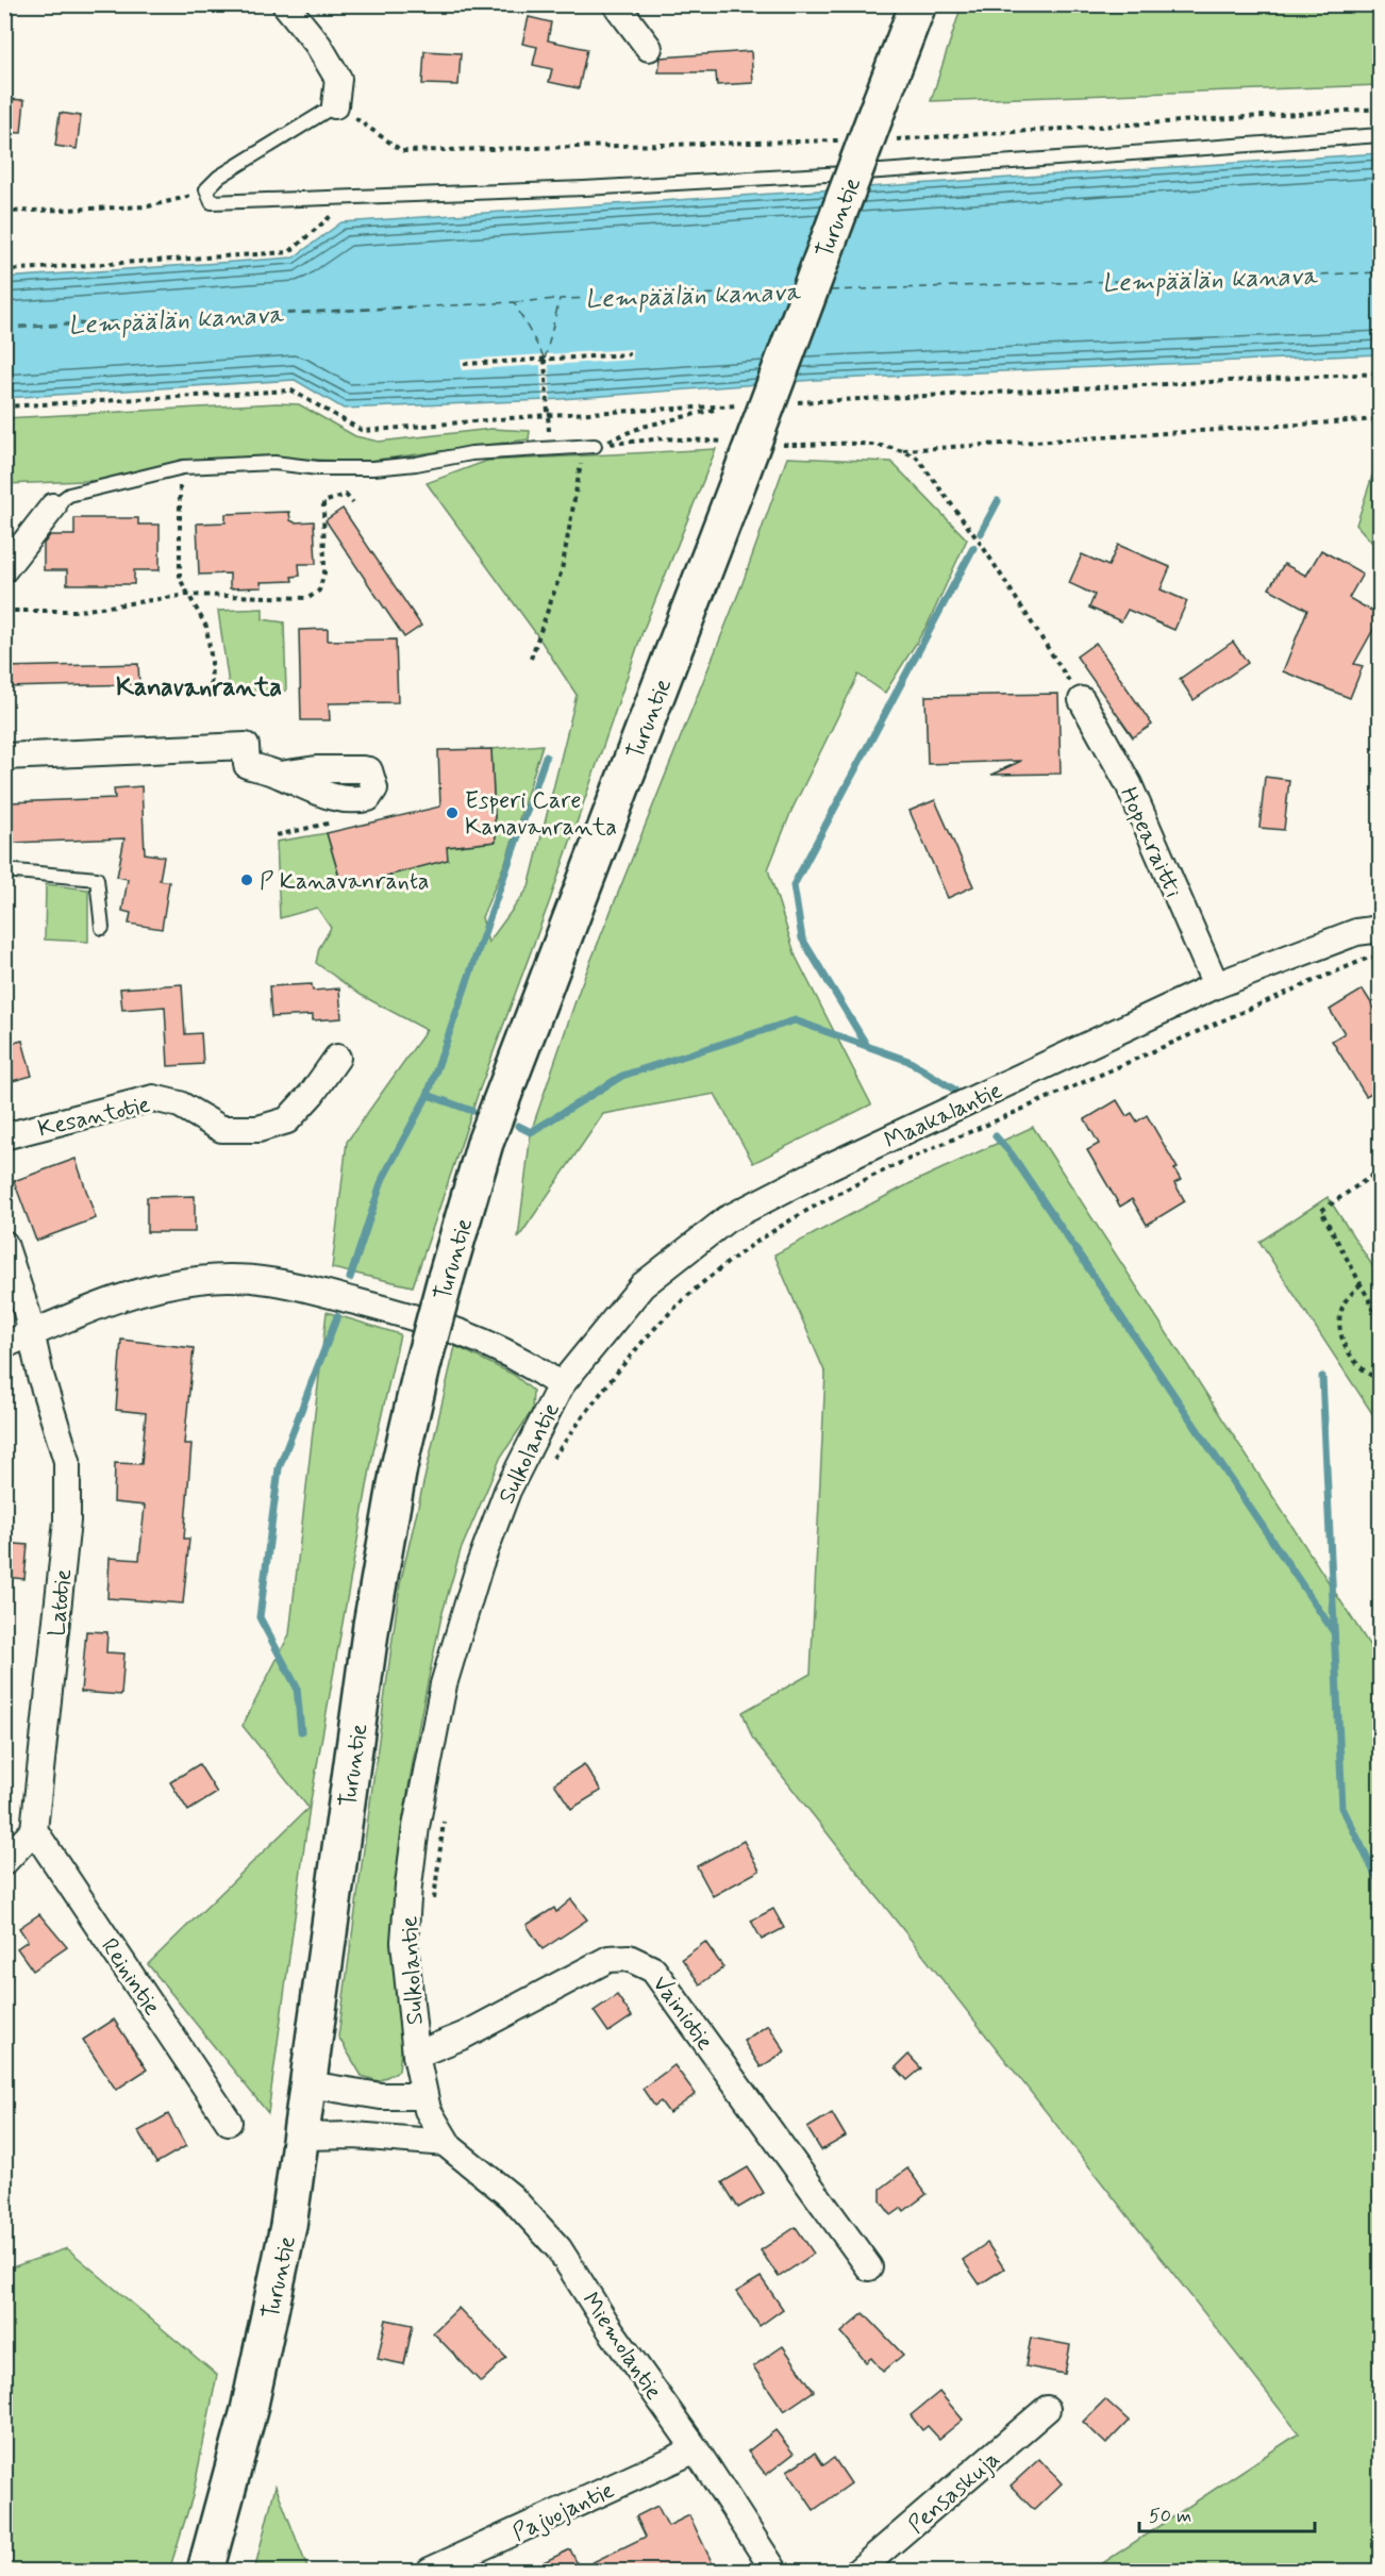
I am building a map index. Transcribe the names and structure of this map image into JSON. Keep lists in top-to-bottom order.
{
  "streets": {
    "main road": ["Turuntie"],
    "street": [
      "Hopearaitti",
      "Maakalantie",
      "Kesantotie",
      "Sulkolantie",
      "Latotie",
      "Reinintie",
      "Vainiotie",
      "Miemolantie",
      "Pensaskuja",
      "Pajuojantie"
    ]
  },
  "crossings": [
    ["Hopearaitti", "Maakalantie"],
    ["Maakalantie", "Sulkolantie"],
    ["Sulkolantie", "Latotie"],
    ["Sulkolantie", "Vainiotie"],
    ["Sulkolantie", "Miemolantie"],
    ["Latotie", "Reinintie"],
    ["Miemolantie", "Pajuojantie"]
  ],
  "districts": ["Kanavanranta"],
  "water": ["Lempäälän kanava"],
  "places": ["Esperi Care Kanavanranta", "P Kanavanranta"],
  "scale_bar": "50 m"
}
